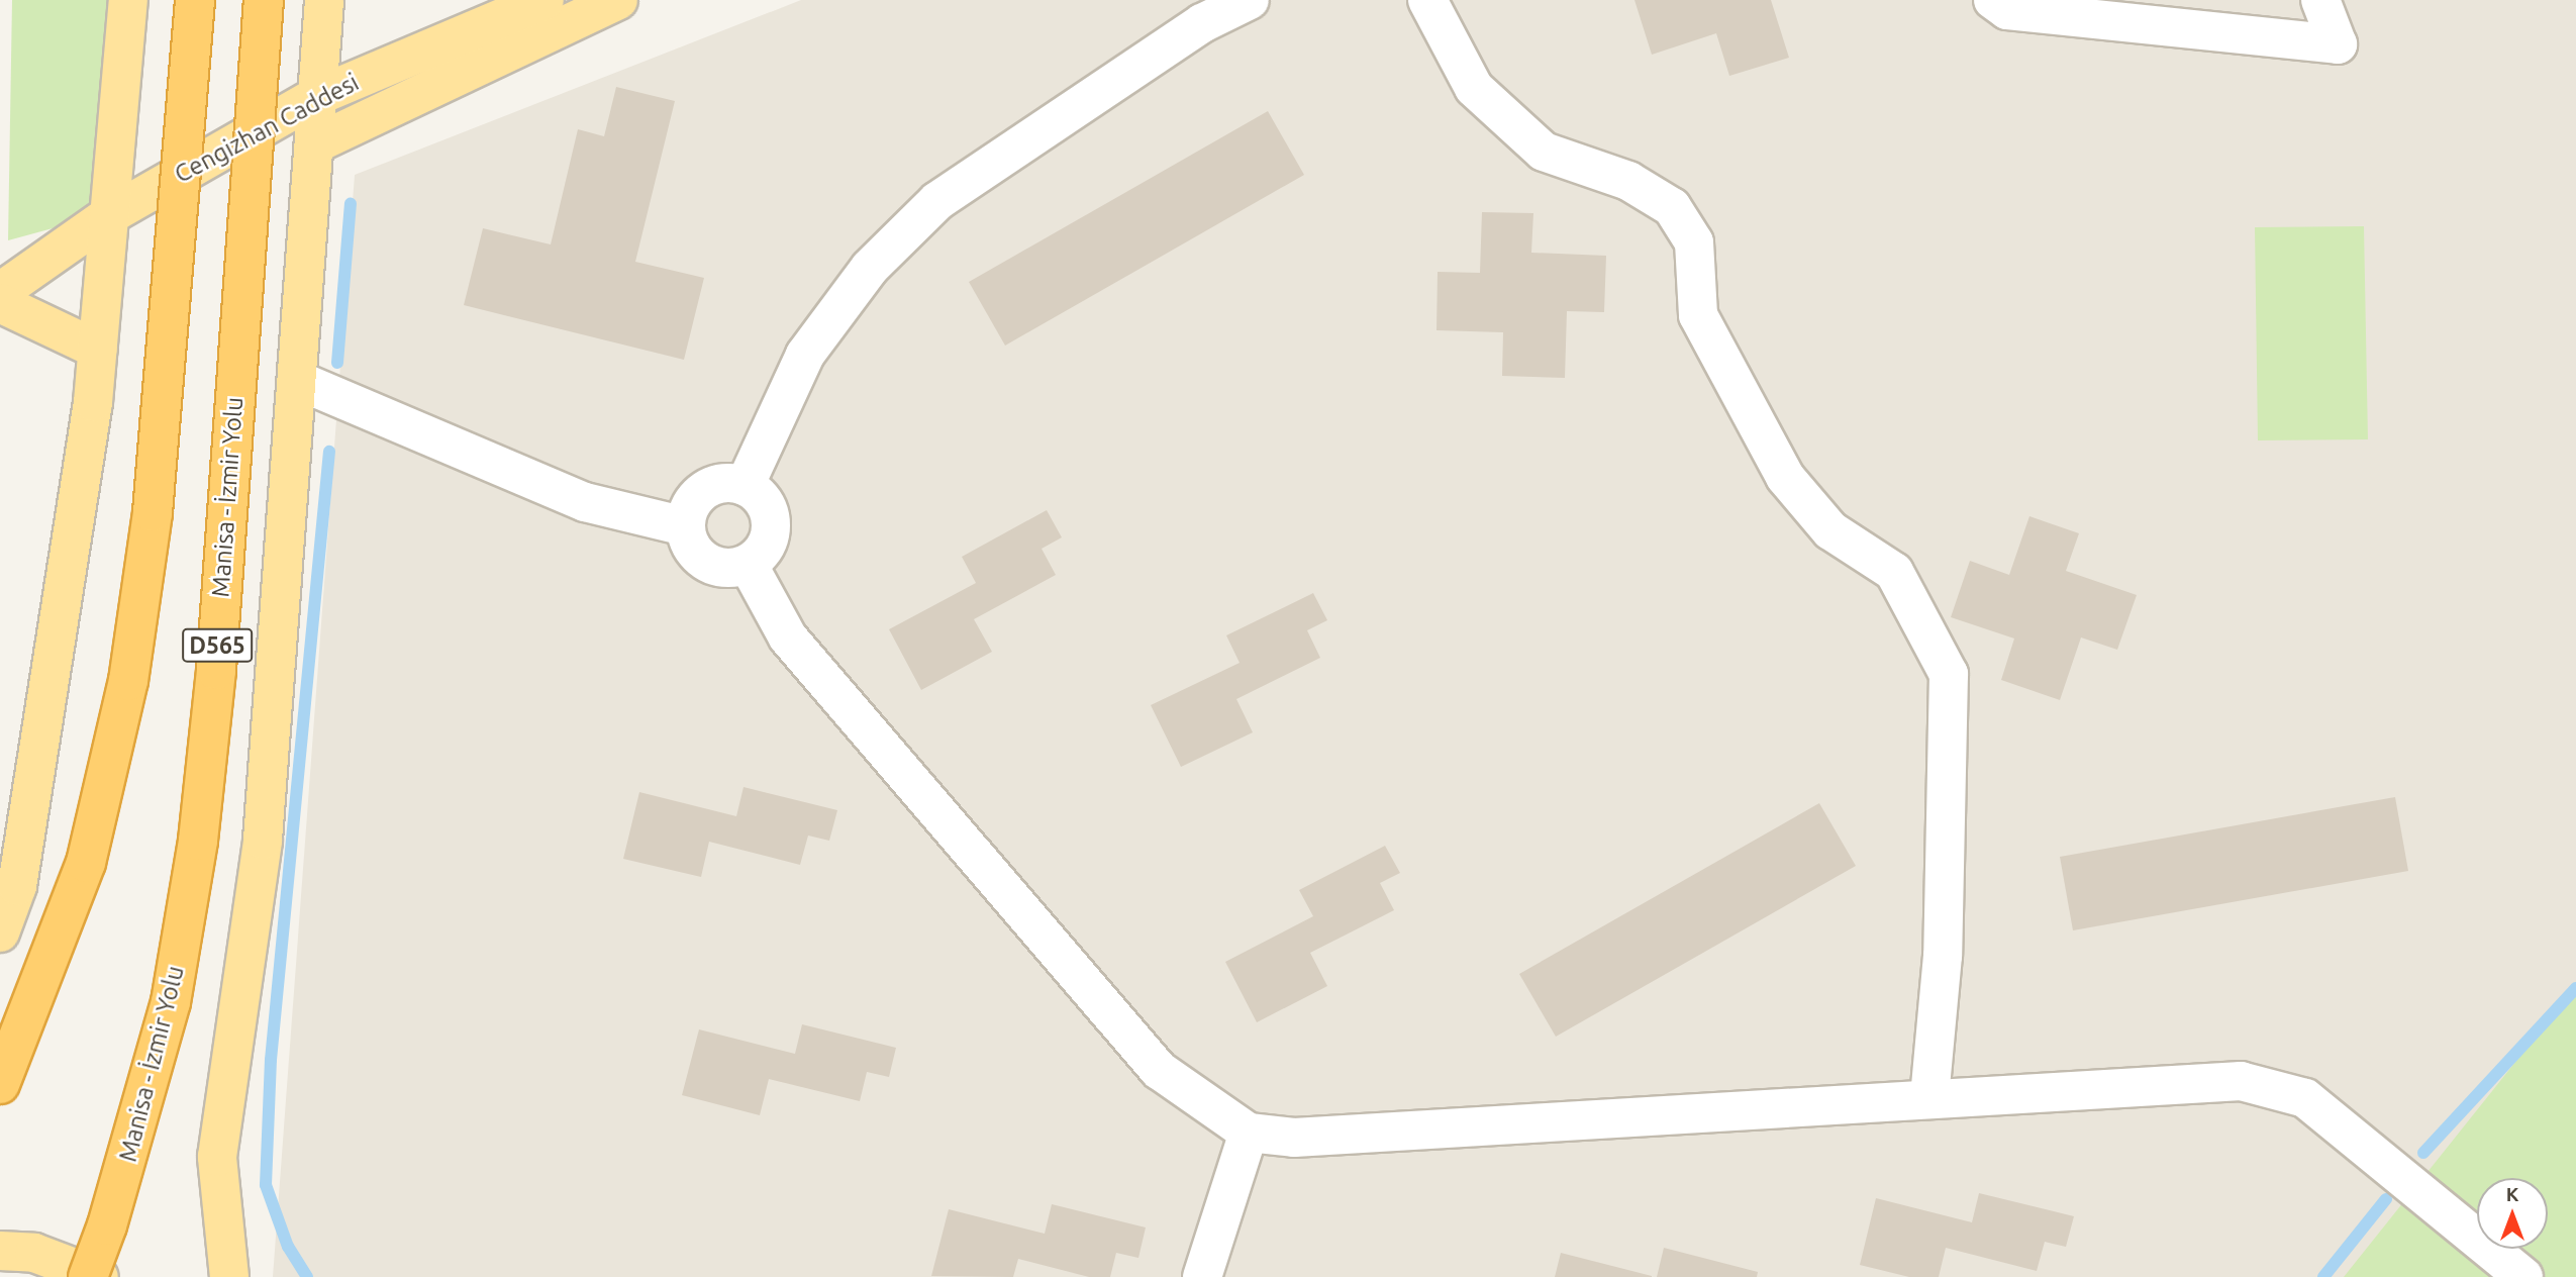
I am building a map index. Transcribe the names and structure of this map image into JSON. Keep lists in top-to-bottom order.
{
  "streets": {
    "highway": ["Manisa - İzmir Yolu", "D565"],
    "main road": ["Cengizhan Caddesi"]
  },
  "north": "top"
}
